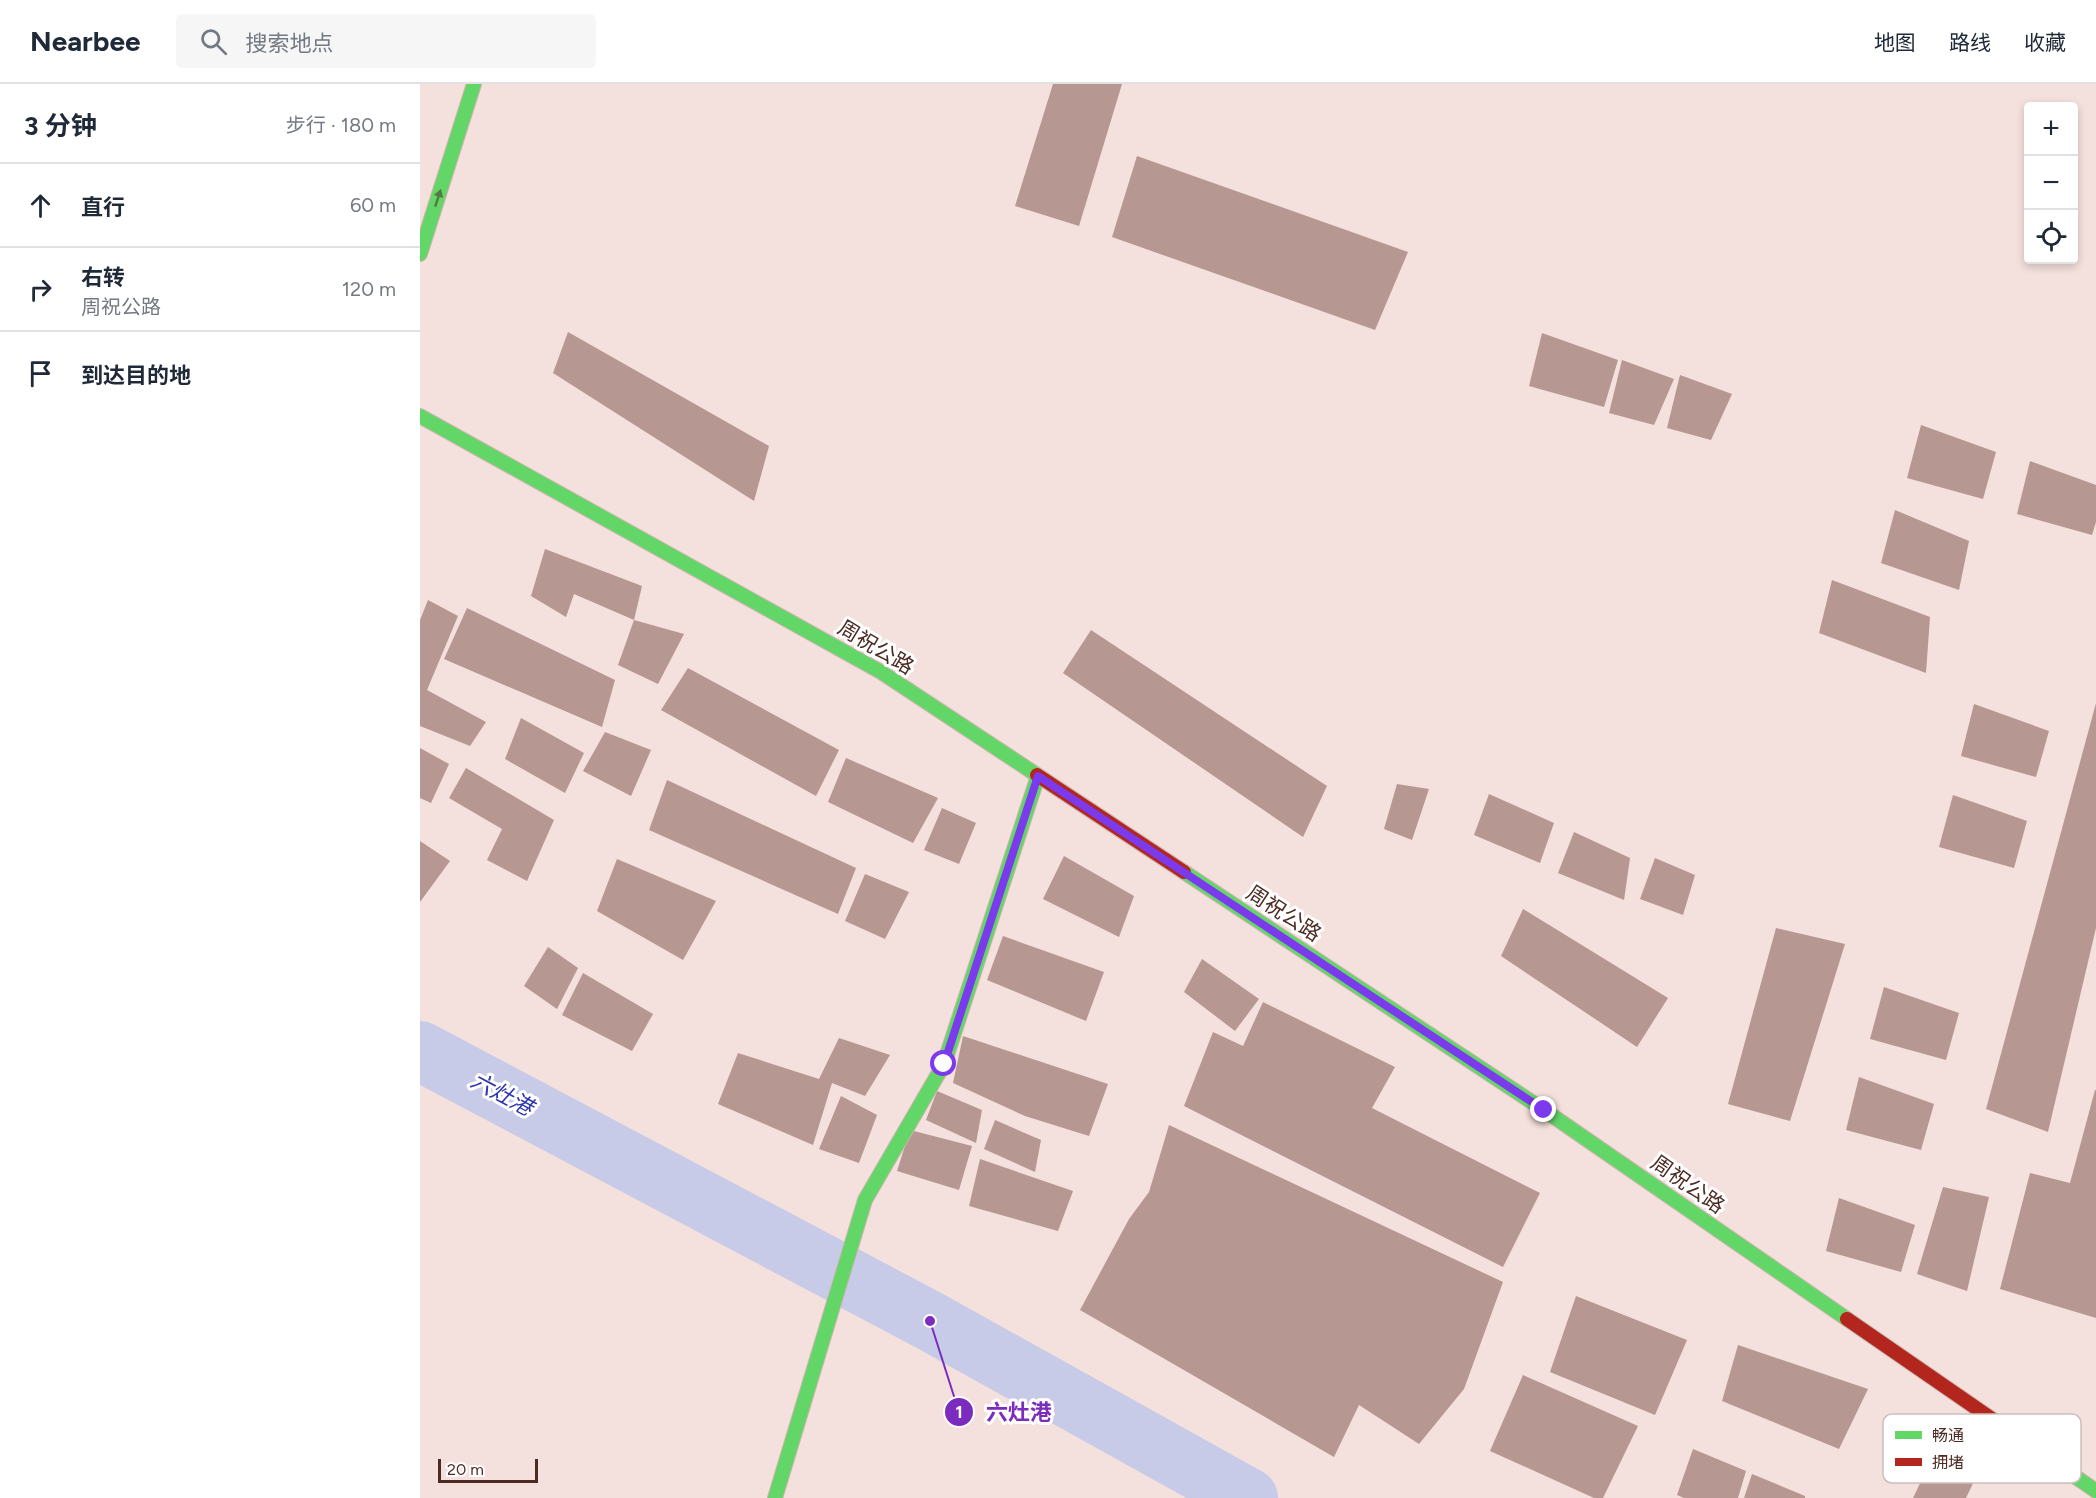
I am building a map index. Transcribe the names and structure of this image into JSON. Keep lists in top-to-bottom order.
{
  "streets": {
    "main road": ["周祝公路"]
  },
  "water": ["六灶港"],
  "places": ["六灶港"],
  "legend": ["畅通", "拥堵"],
  "scale_bar": "20 m",
  "page": {
    "header": "Nearbee",
    "search": "搜索地点",
    "nav": ["地图", "路线", "收藏"],
    "heading": ["3 分钟", "步行 · 180 m"],
    "map_buttons": ["+", "−"],
    "list": [
      ["直行", "60 m"],
      ["右转", "周祝公路", "120 m"],
      "到达目的地"
    ],
    "scale": "20 m"
  }
}
